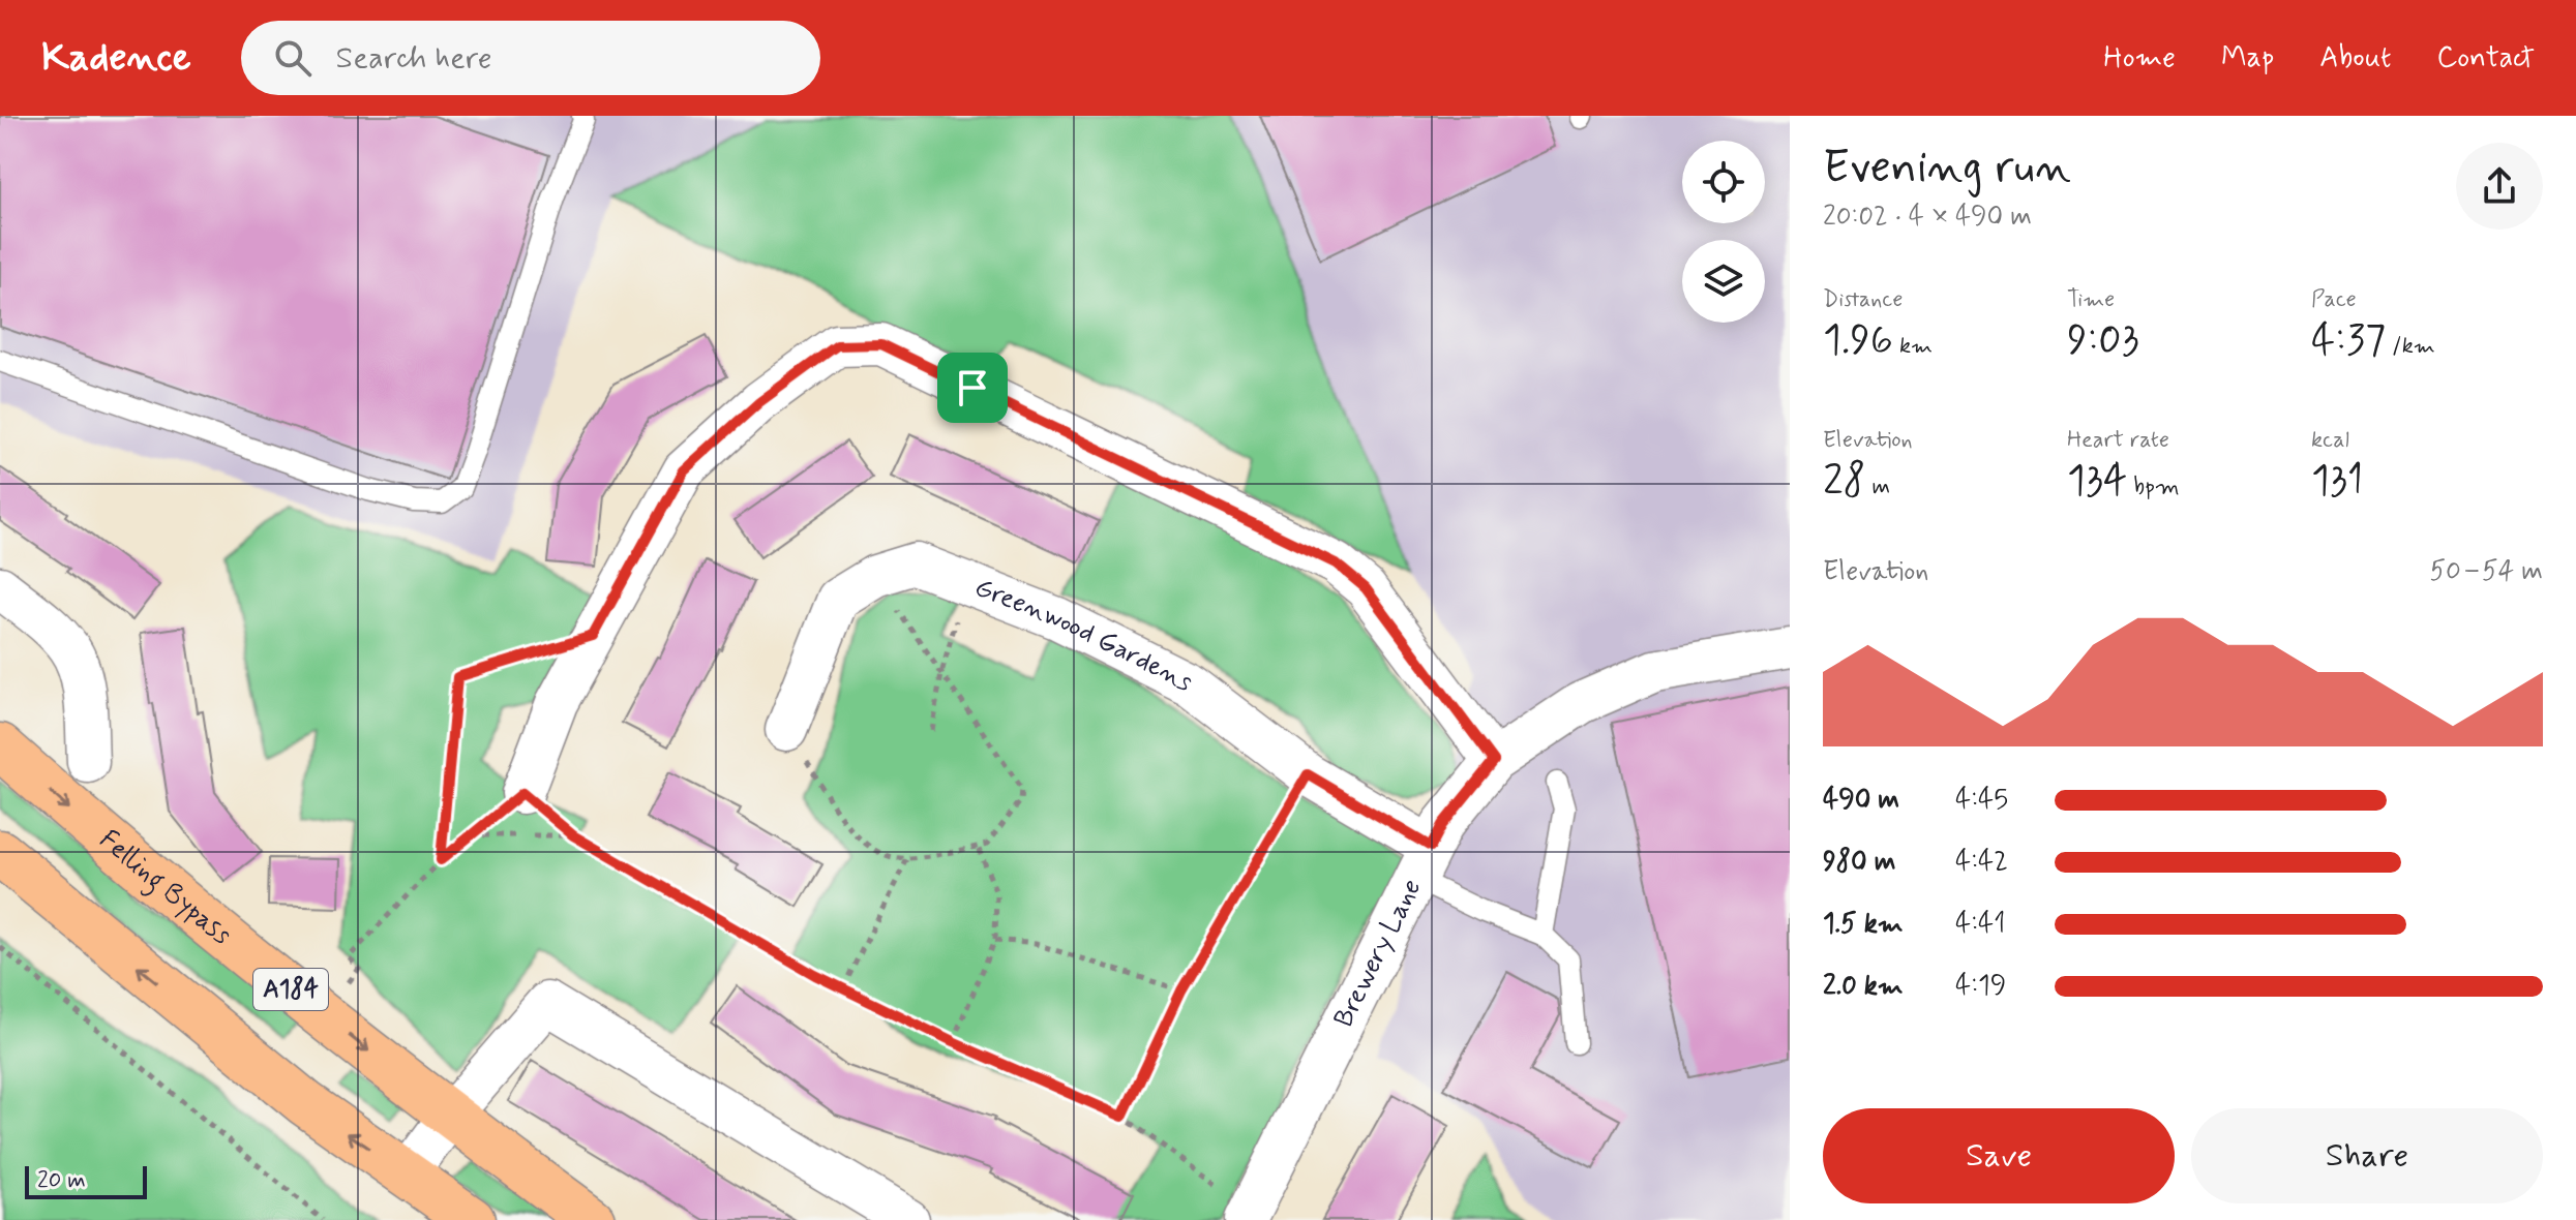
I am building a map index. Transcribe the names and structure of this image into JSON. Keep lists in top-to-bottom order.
{
  "streets": {
    "highway": ["Felling Bypass", "A184"],
    "street": ["Greenwood Gardens", "Brewery Lane"]
  },
  "crossings": [
    ["Greenwood Gardens", "Brewery Lane"]
  ],
  "scale_bar": "20 m",
  "page": {
    "header": "Kadence",
    "search": "Search here",
    "nav": [
      "Home",
      "Map",
      "About",
      "Contact"
    ],
    "heading": ["Evening run", "20:02 · 4 × 490 m"],
    "stats": [
      ["Distance", "1.96 km"],
      ["Time", "9:03"],
      ["Pace", "4:37 /km"],
      ["Elevation", "28 m"],
      ["Heart rate", "134 bpm"],
      ["kcal", "131"]
    ],
    "chart": ["Elevation", "50–54 m"],
    "list": [
      {
        "name": "490 m",
        "note": "4:45"
      },
      {
        "name": "980 m",
        "note": "4:42"
      },
      {
        "name": "1.5 km",
        "note": "4:41"
      },
      {
        "name": "2.0 km",
        "note": "4:19"
      }
    ],
    "buttons": ["Save", "Share"],
    "scale": "20 m"
  }
}
